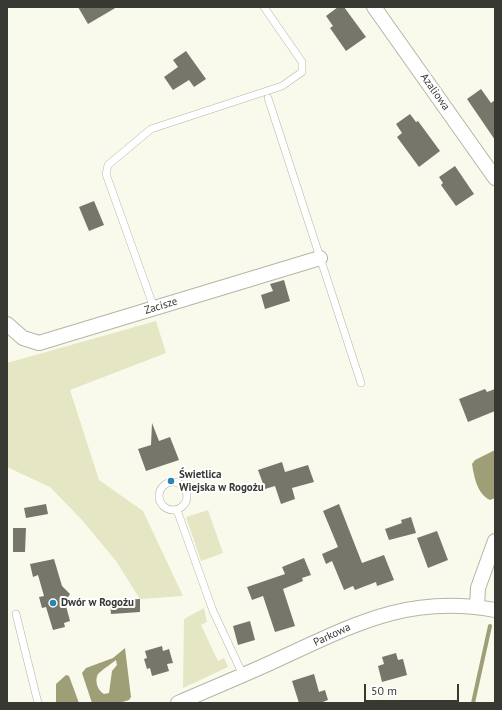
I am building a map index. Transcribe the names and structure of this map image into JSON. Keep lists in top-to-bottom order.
{
  "streets": {
    "street": ["Azaliowa", "Zacisze", "Parkowa"]
  },
  "places": ["Świetlica Wiejska w Rogożu", "Dwór w Rogożu"],
  "scale_bar": "50 m"
}
